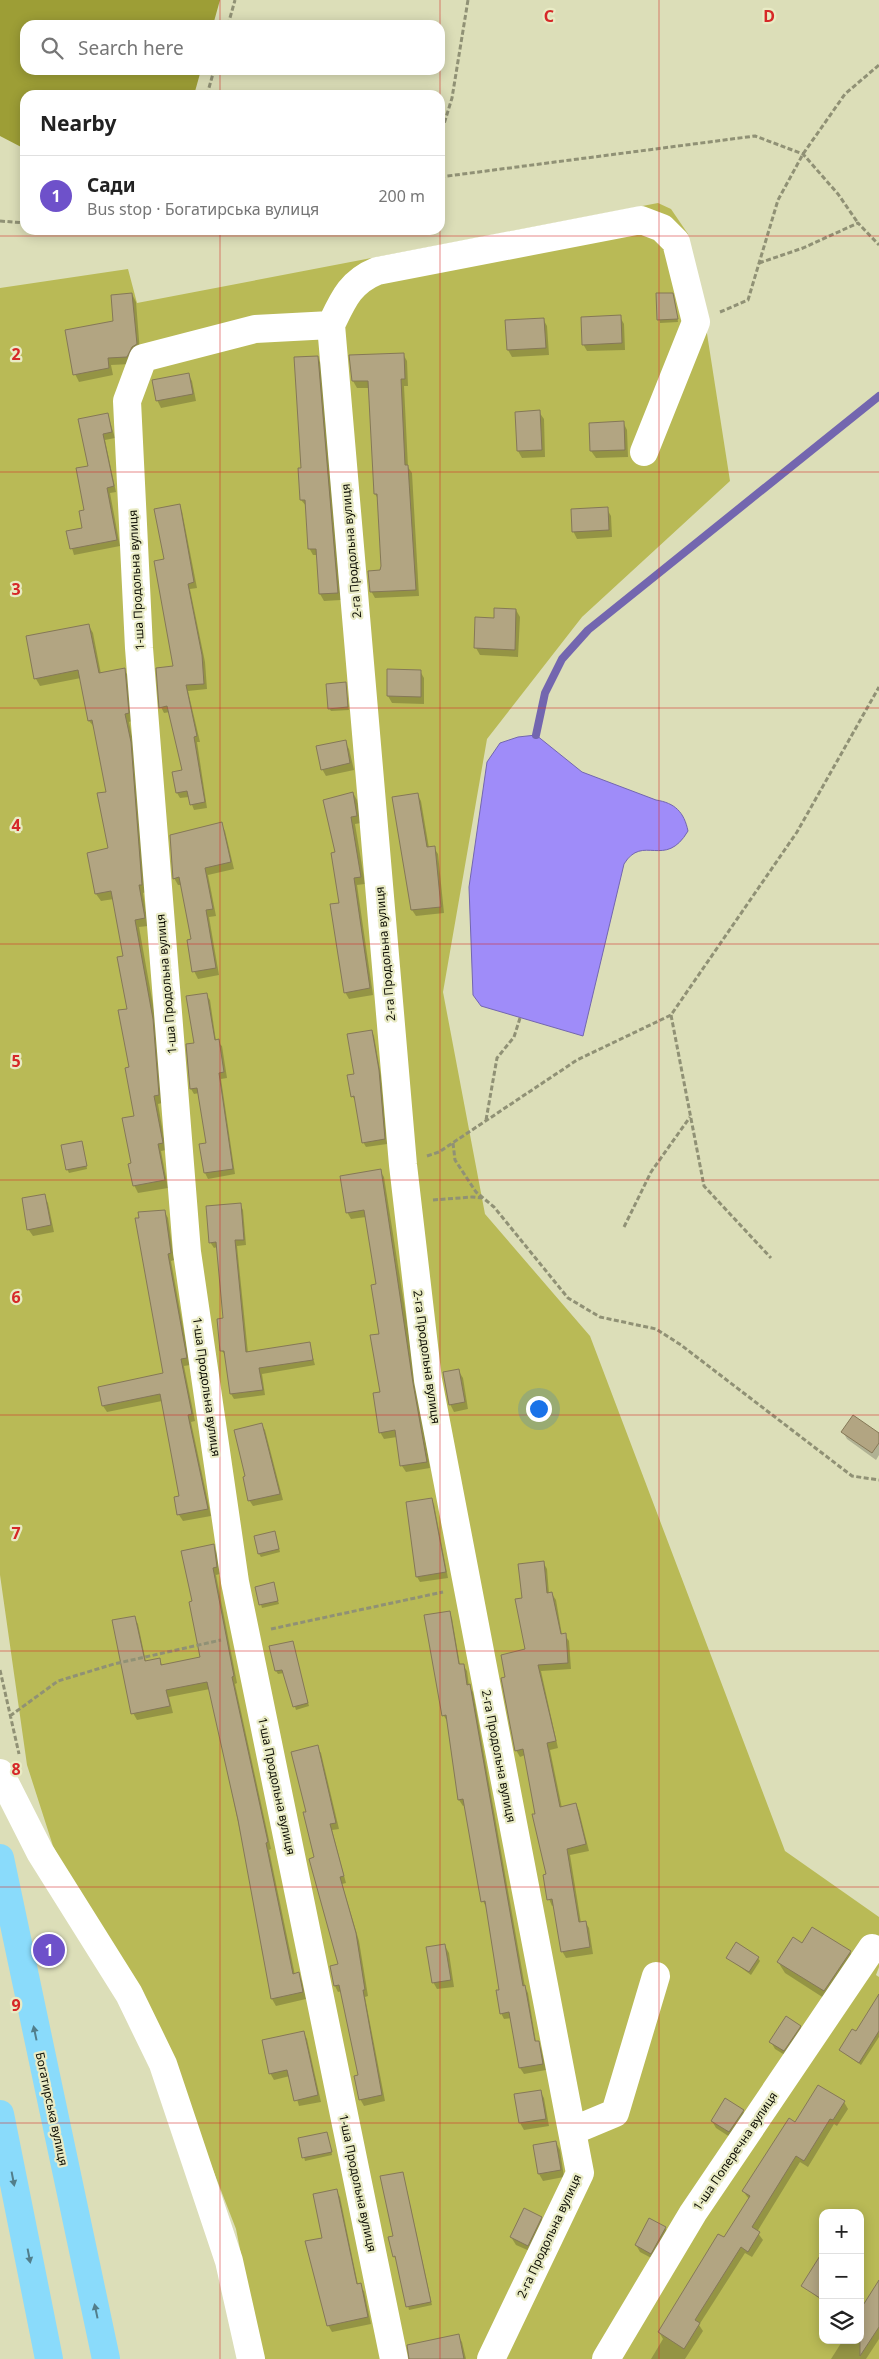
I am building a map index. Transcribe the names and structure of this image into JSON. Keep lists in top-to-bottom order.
{
  "streets": {
    "main road": ["Богатирська вулиця"],
    "street": ["2-га Продольна вулиця", "1-ша Продольна вулиця", "1-ша Поперечна вулиця"]
  },
  "crossings": [
    ["2-га Продольна вулиця", "1-ша Продольна вулиця"]
  ],
  "page": {
    "search": "Search here",
    "heading": "Nearby",
    "list": [
      {
        "mark": "1",
        "name": "Сади",
        "note": "Bus stop · Богатирська вулиця",
        "value": "200 m"
      }
    ],
    "pins": "1",
    "map_buttons": ["+", "−"]
  },
  "grid": {
    "columns": ["C", "D"],
    "rows": [
      "2",
      "3",
      "4",
      "5",
      "6",
      "7",
      "8",
      "9"
    ]
  }
}
